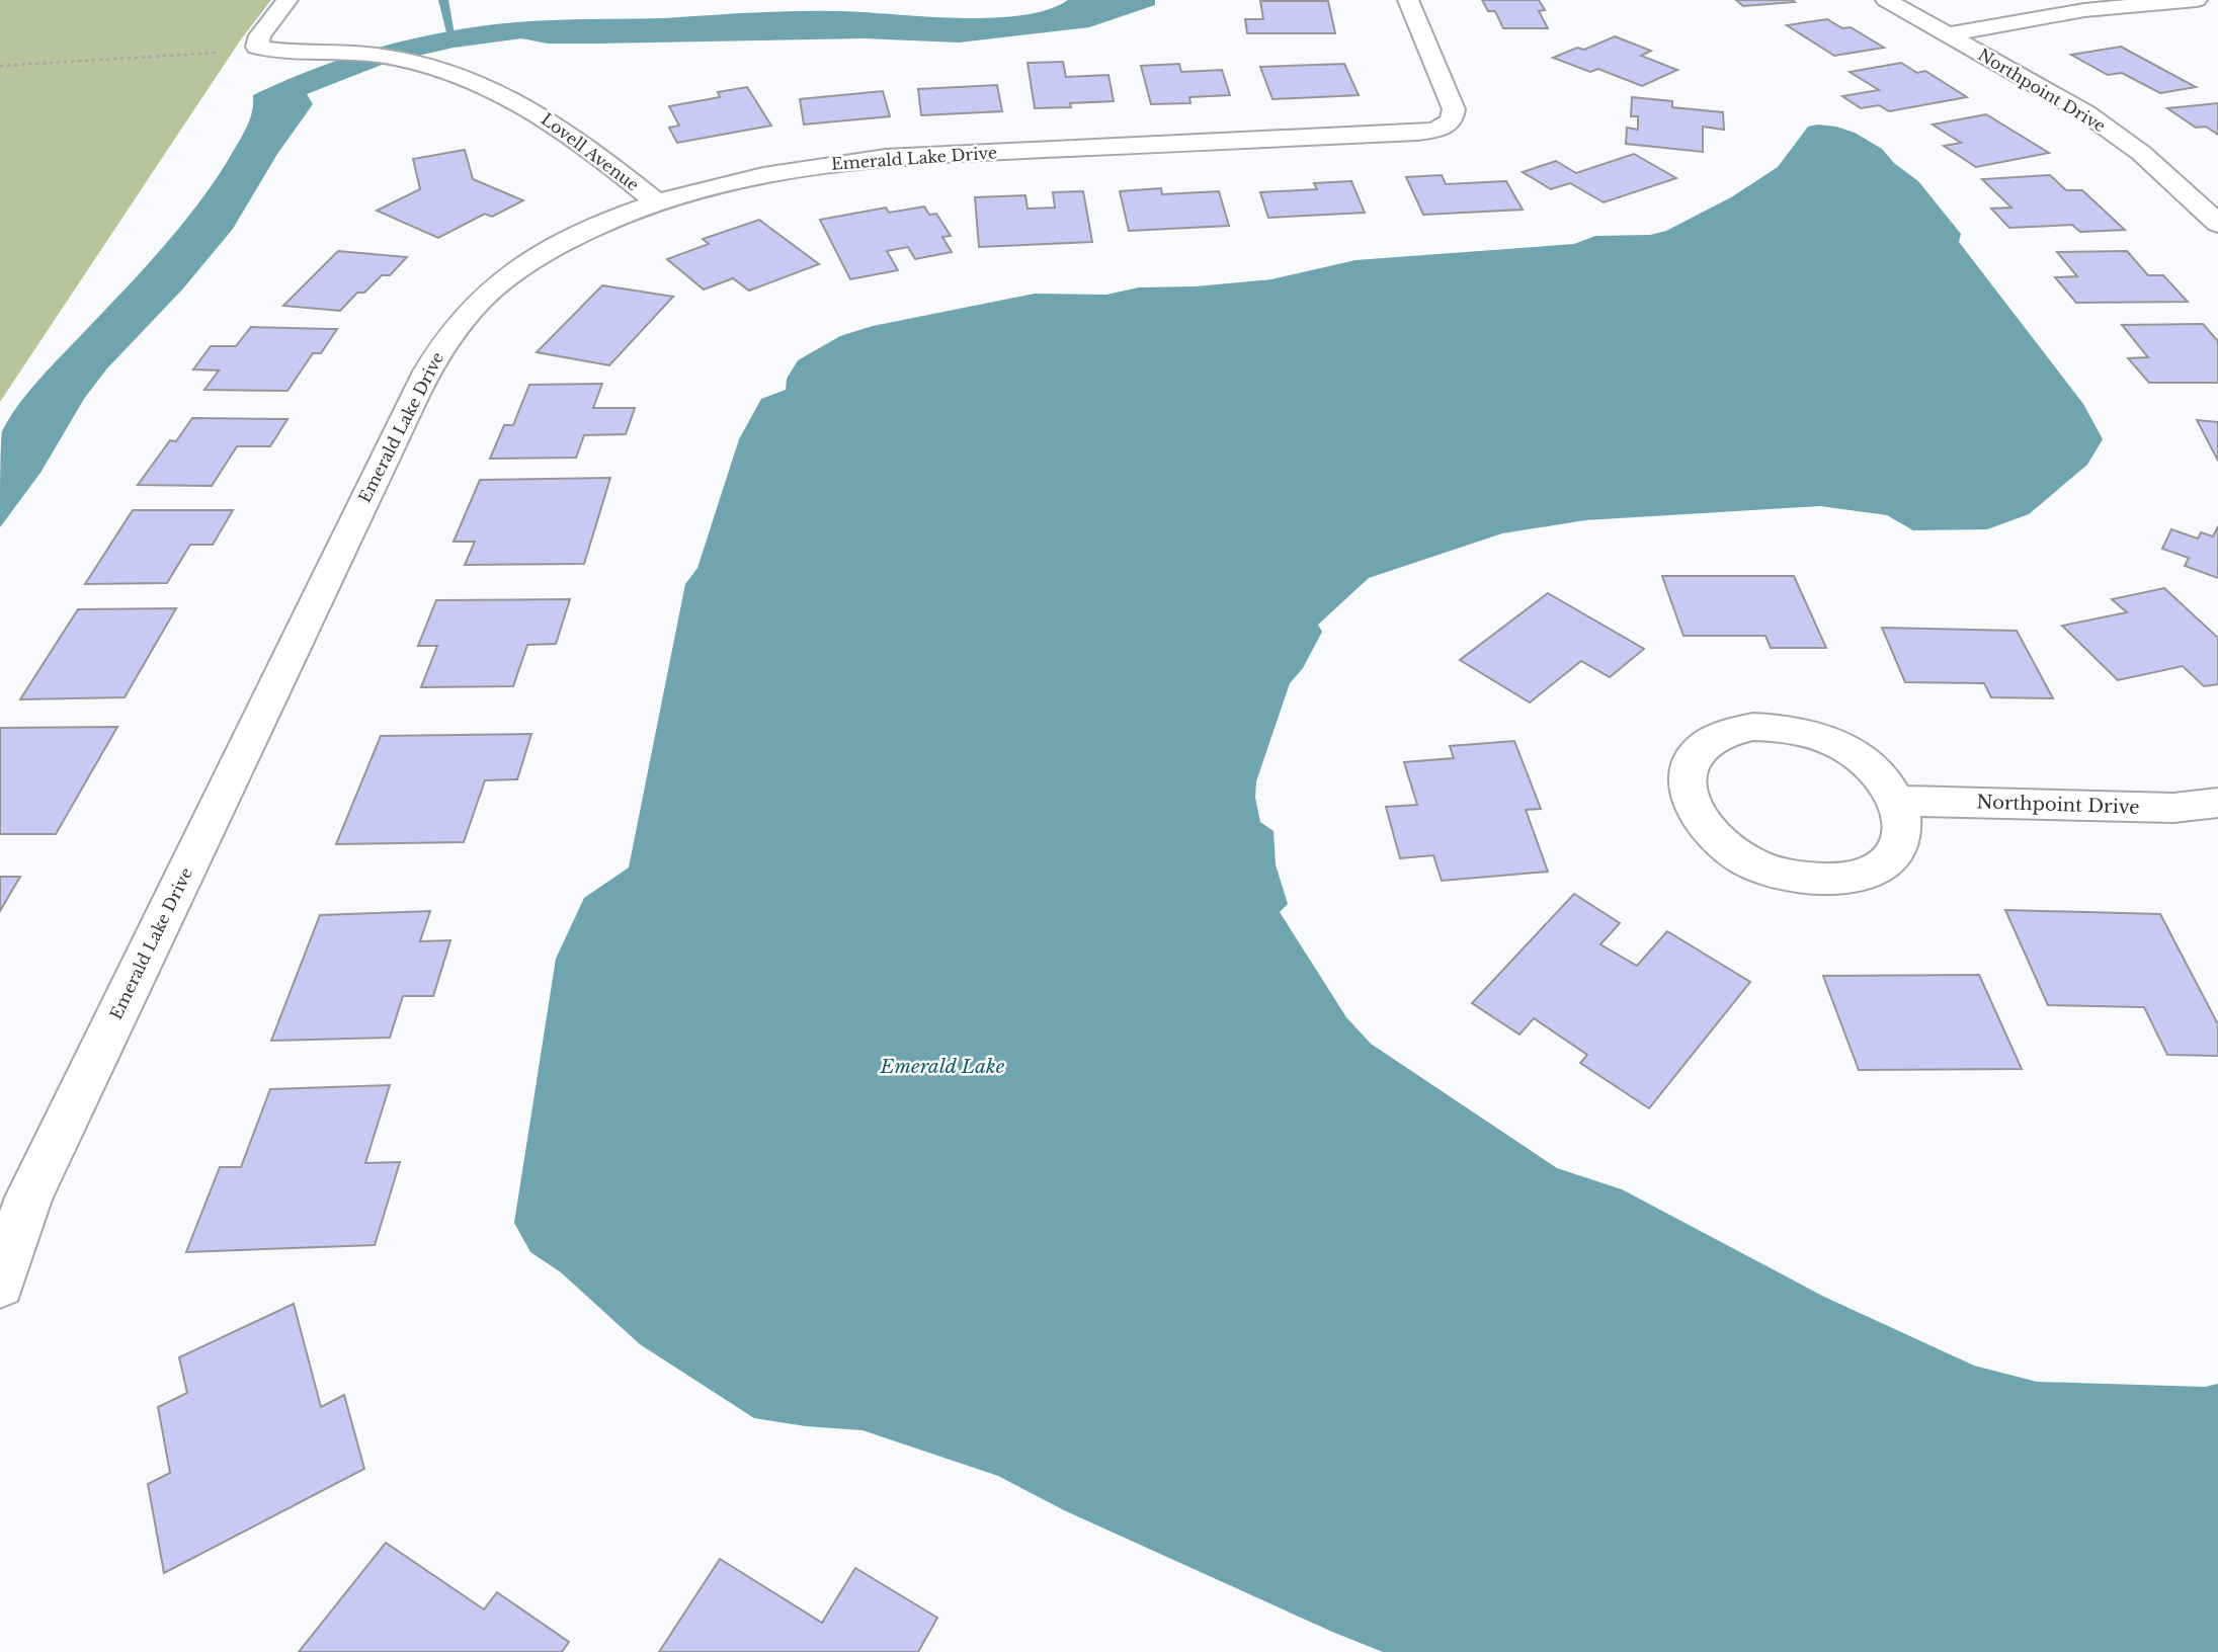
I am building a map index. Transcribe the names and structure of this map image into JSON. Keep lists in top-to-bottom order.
{
  "streets": {
    "street": ["Northpoint Drive", "Lovell Avenue", "Emerald Lake Drive"]
  },
  "crossings": [
    ["Lovell Avenue", "Emerald Lake Drive"]
  ],
  "water": ["Emerald Lake"]
}
